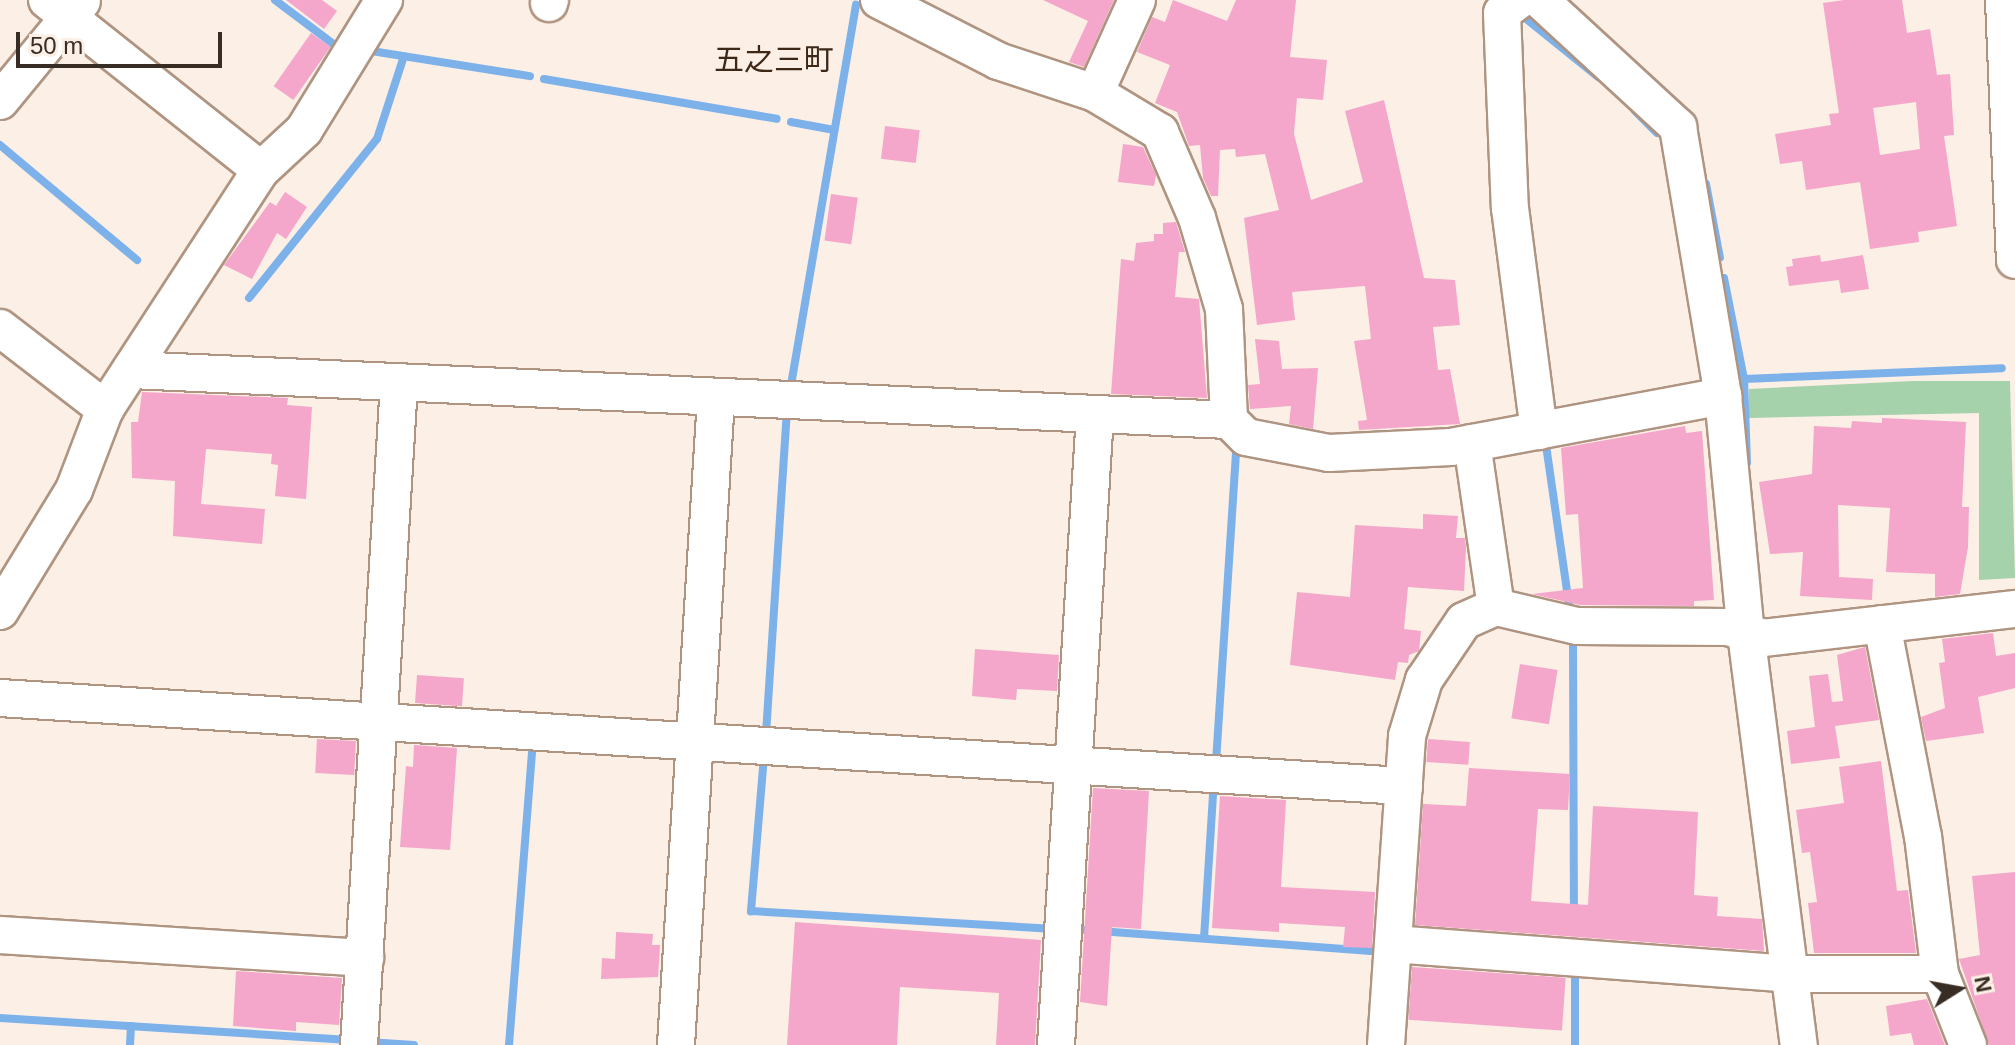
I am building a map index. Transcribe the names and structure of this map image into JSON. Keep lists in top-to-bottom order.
{
  "districts": ["五之三町"],
  "scale_bar": "50 m",
  "north": "right"
}
